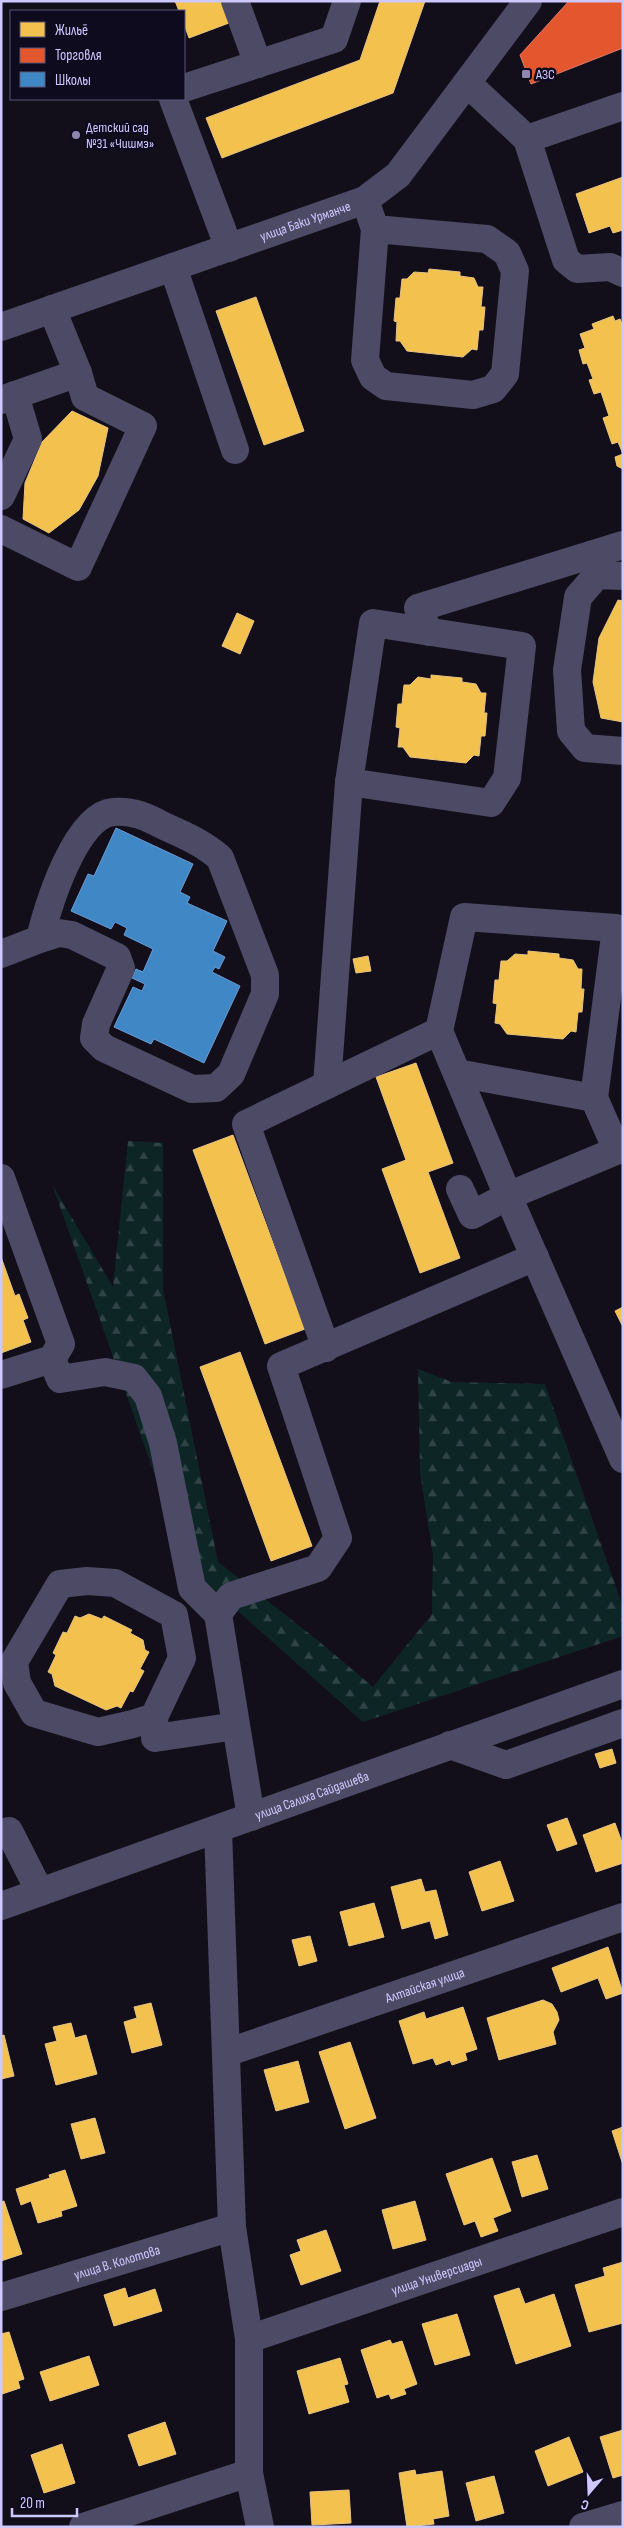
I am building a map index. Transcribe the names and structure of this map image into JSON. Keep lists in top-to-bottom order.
{
  "streets": {
    "street": [
      "улица Баки Урманче",
      "улица Салиха Сайдашева",
      "Алтайская улица",
      "улица В. Колотова",
      "улица Универсиады"
    ]
  },
  "places": {
    "transit": ["АЗС"],
    "other": ["Детский сад №31 «Чишмэ»"]
  },
  "legend": ["Жильё", "Торговля", "Школы"],
  "scale_bar": "20 m",
  "north": "bottom"
}
